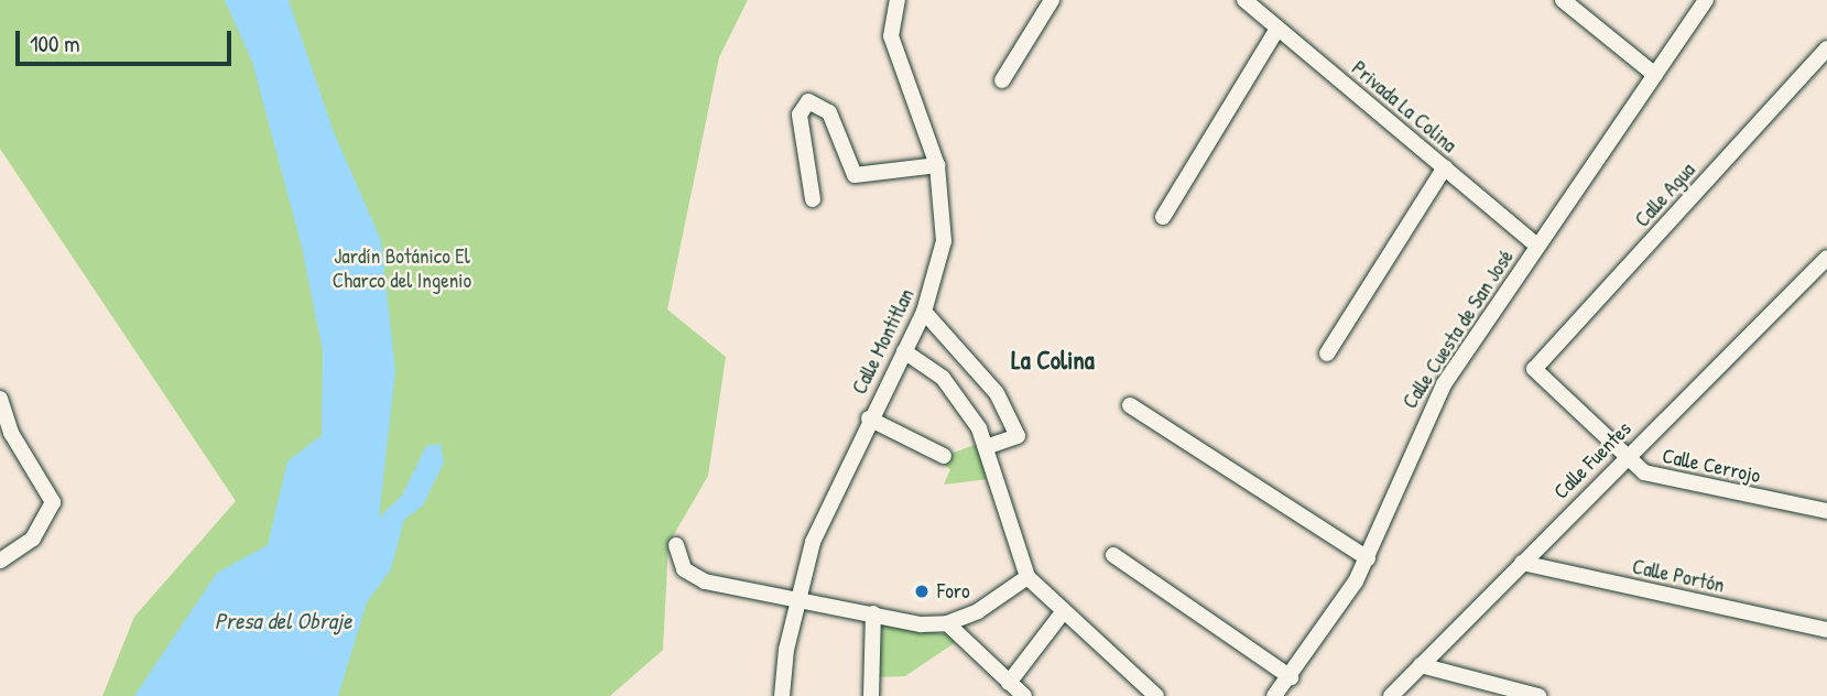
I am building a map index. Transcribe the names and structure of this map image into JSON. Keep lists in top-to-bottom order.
{
  "streets": {
    "street": [
      "Privada La Colina",
      "Calle Agua",
      "Calle Cuesta de San José",
      "Calle Montitlan",
      "Calle Fuentes",
      "Calle Cerrojo",
      "Calle Portón"
    ]
  },
  "crossings": [
    ["Privada La Colina", "Calle Cuesta de San José"],
    ["Calle Agua", "Calle Cerrojo"],
    ["Calle Fuentes", "Calle Cerrojo"],
    ["Calle Fuentes", "Calle Portón"]
  ],
  "districts": ["La Colina"],
  "water": ["Presa del Obraje"],
  "parks": ["Jardín Botánico El Charco del Ingenio"],
  "places": ["Foro"],
  "scale_bar": "100 m"
}
